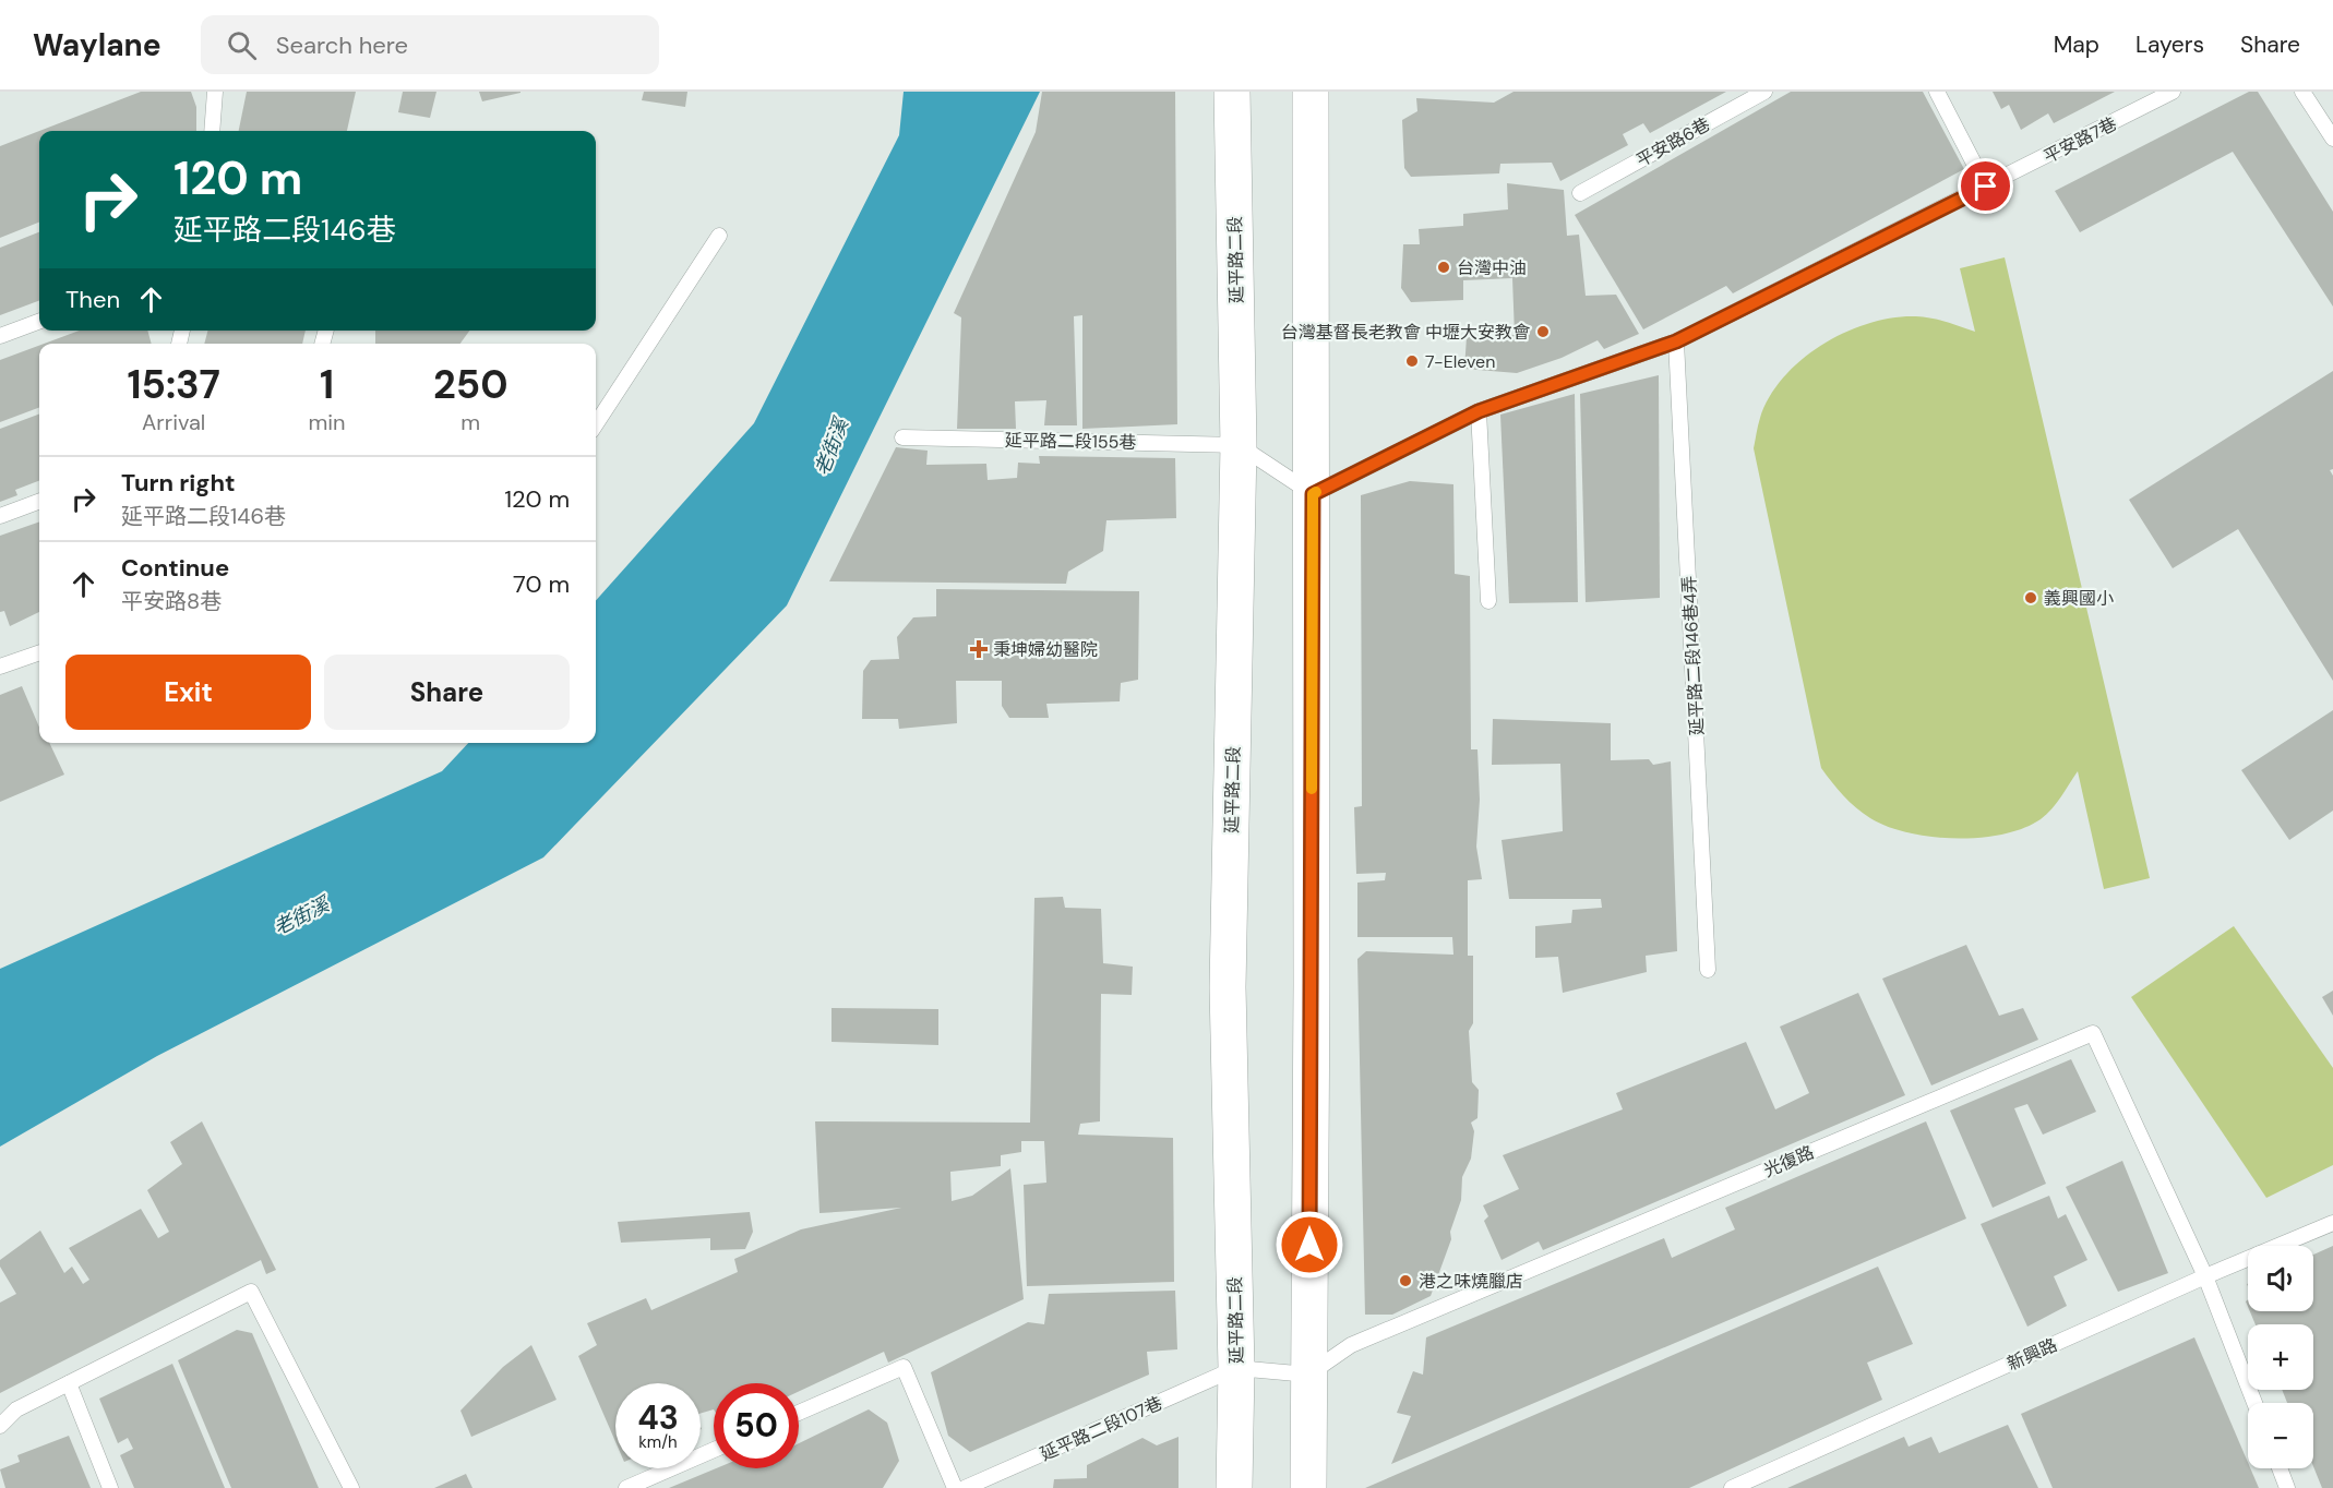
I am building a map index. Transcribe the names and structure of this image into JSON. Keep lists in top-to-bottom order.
{
  "streets": {
    "main road": ["延平路二段"],
    "lane": [
      "平安路7巷",
      "平安路6巷",
      "延平路二段155巷",
      "延平路二段146巷4弄",
      "光復路",
      "新興路",
      "延平路二段107巷"
    ]
  },
  "crossings": [
    ["平安路7巷", "延平路二段146巷4弄"],
    ["延平路二段", "延平路二段155巷"],
    ["延平路二段", "延平路二段107巷"],
    ["光復路", "新興路"]
  ],
  "water": ["老街溪"],
  "places": {
    "other": [
      "台灣中油",
      "台灣基督長老教會 中壢大安教會",
      "7-Eleven",
      "義興國小",
      "港之味燒臘店"
    ],
    "health": ["秉坤婦幼醫院"]
  },
  "page": {
    "header": "Waylane",
    "search": "Search here",
    "nav": ["Map", "Layers", "Share"],
    "turn": ["120 m", "延平路二段146巷"],
    "then": "Then",
    "eta": [
      "15:37",
      "Arrival",
      "1",
      "min",
      "250",
      "m"
    ],
    "list": [
      {
        "name": "Turn right",
        "note": "延平路二段146巷",
        "value": "120 m"
      },
      {
        "name": "Continue",
        "note": "平安路8巷",
        "value": "70 m"
      }
    ],
    "buttons": ["Exit", "Share"],
    "map_buttons": ["+", "−"],
    "speed": "43 km/h",
    "limit": "50"
  }
}
